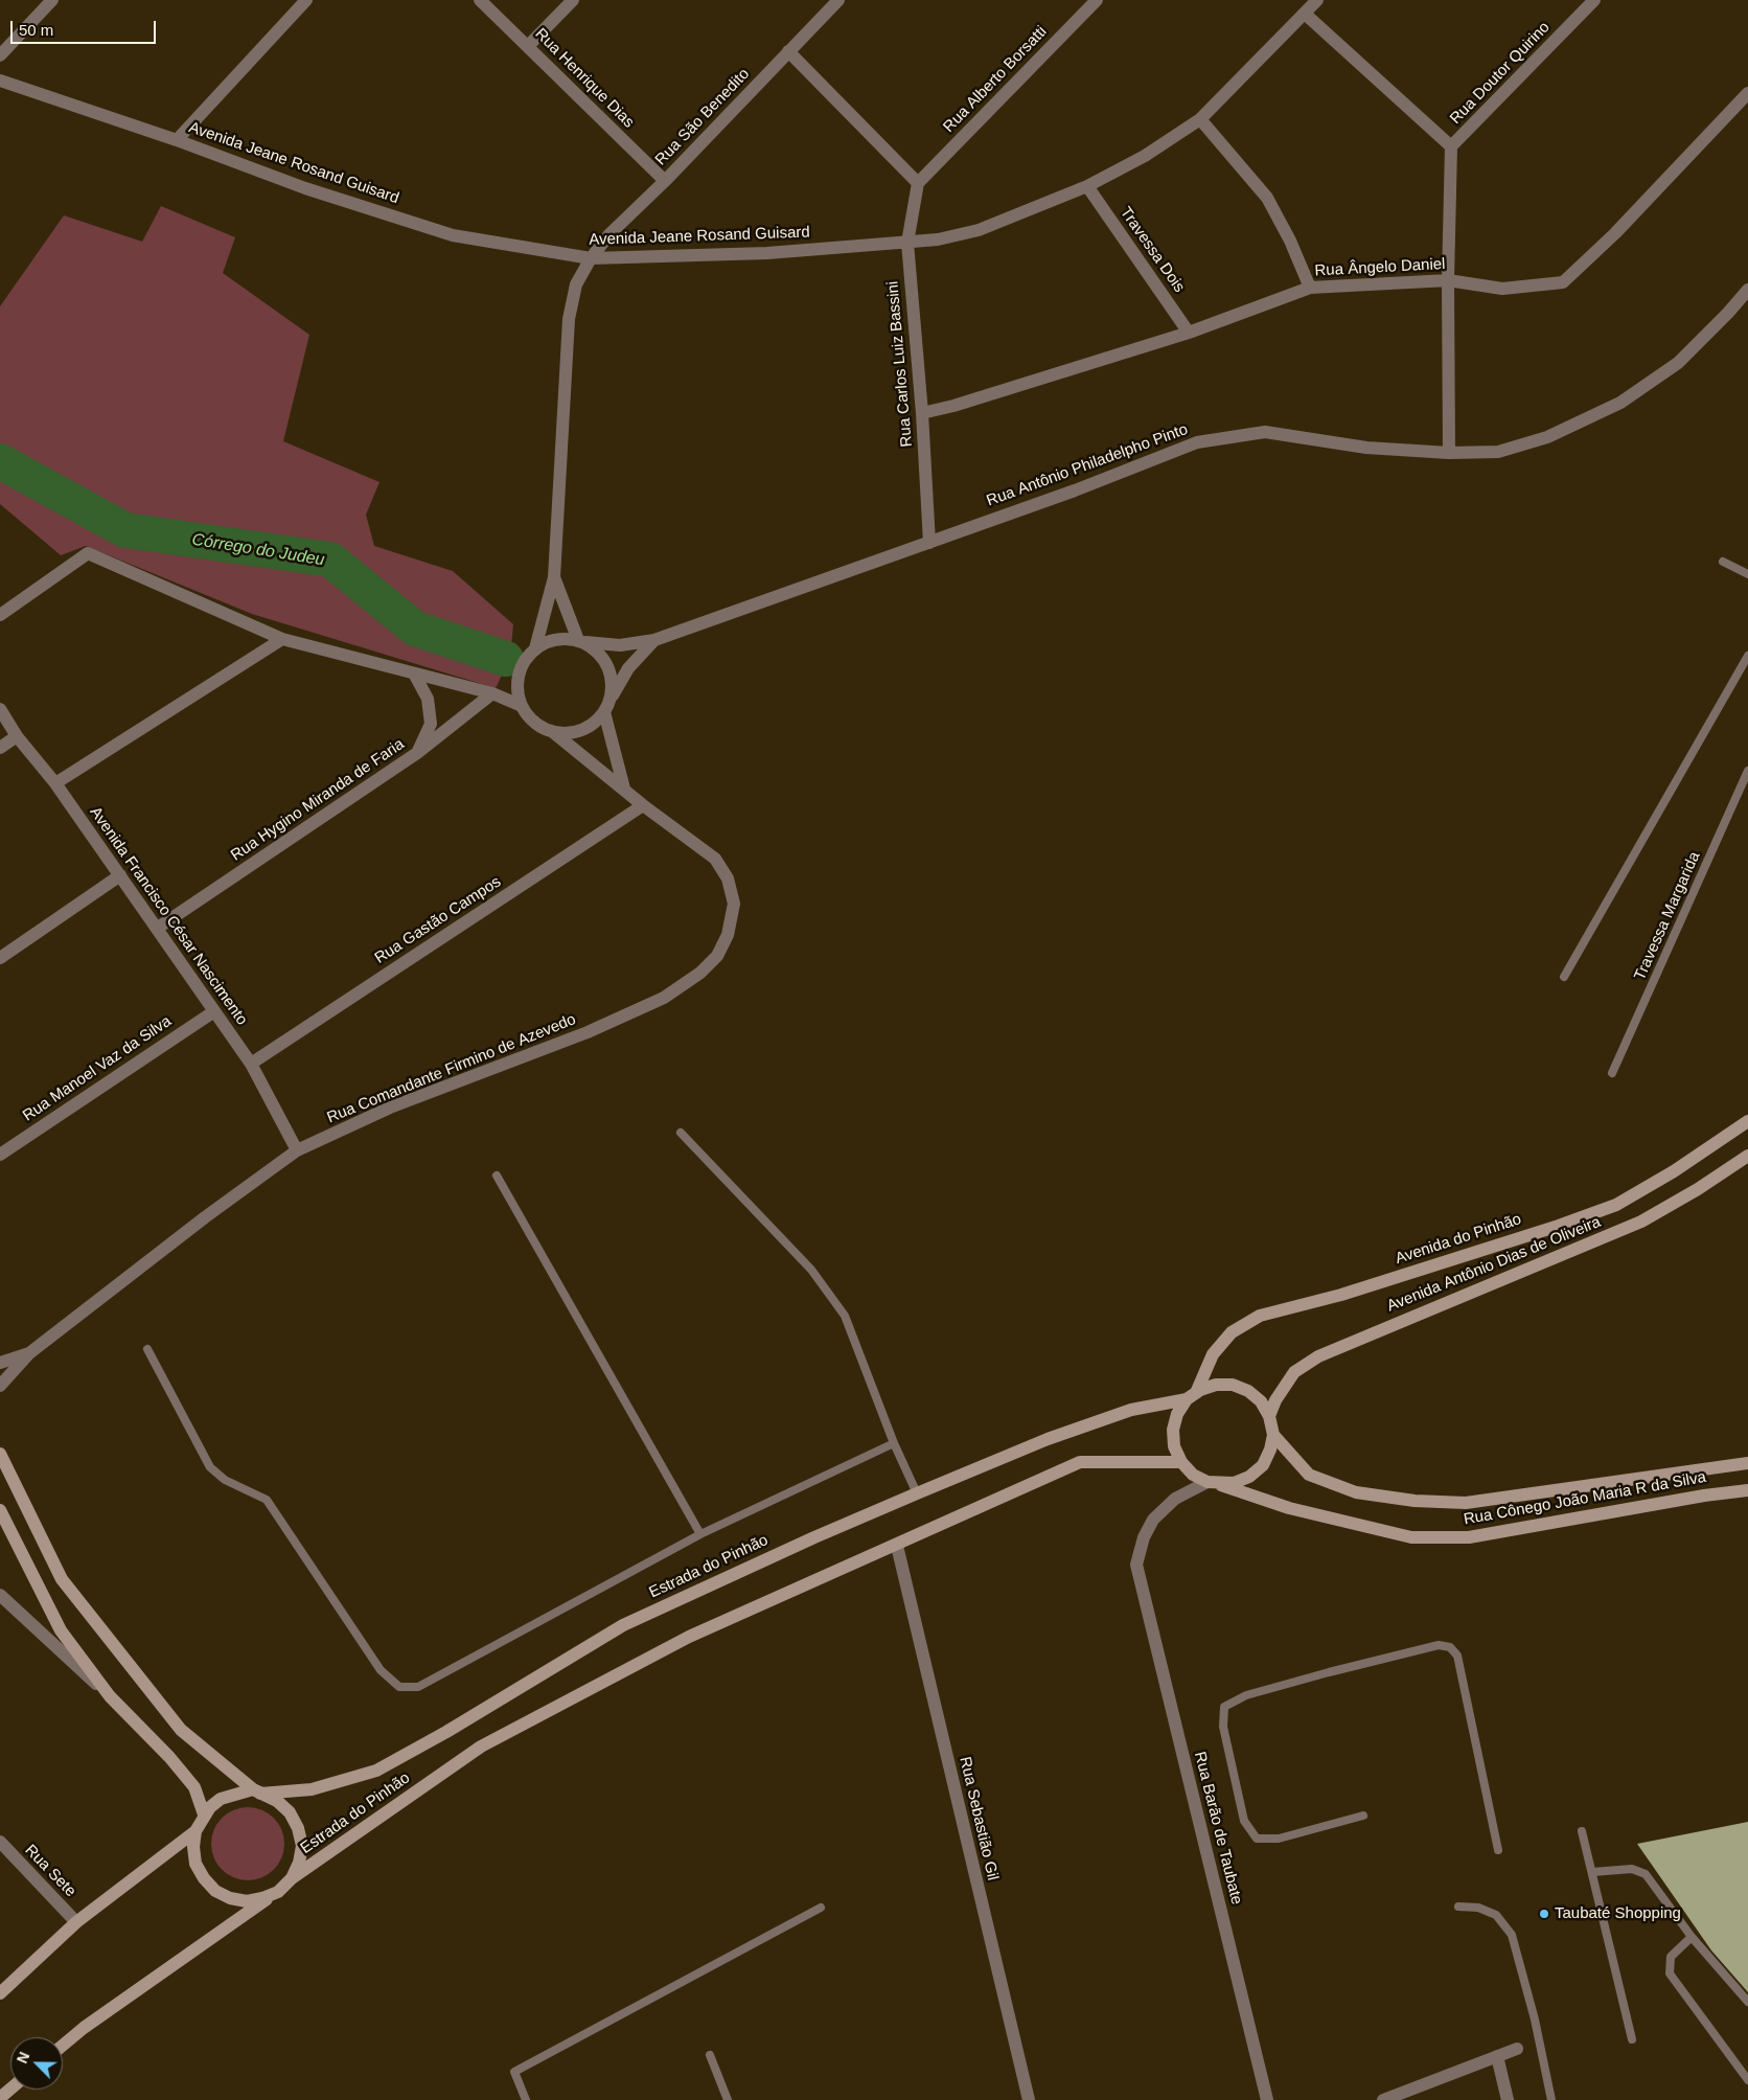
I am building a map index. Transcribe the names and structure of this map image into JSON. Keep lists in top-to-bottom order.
{
  "streets": {
    "street": [
      "Rua Doutor Quirino",
      "Rua Henrique Dias",
      "Rua Alberto Borsatti",
      "Rua São Benedito",
      "Avenida Jeane Rosand Guisard",
      "Travessa Dois",
      "Rua Ângelo Daniel",
      "Rua Carlos Luiz Bassini",
      "Rua Antônio Philadelpho Pinto",
      "Rua Hygino Miranda de Faria",
      "Avenida Francisco César Nascimento",
      "Rua Gastão Campos",
      "Rua Manoel Vaz da Silva",
      "Rua Comandante Firmino de Azevedo",
      "Avenida do Pinhão",
      "Avenida Antônio Dias de Oliveira",
      "Rua Cônego João Maria R da Silva",
      "Estrada do Pinhão",
      "Rua Sebastião Gil",
      "Rua Barão de Taubate",
      "Rua Sete"
    ],
    "lane": ["Travessa Margarida"]
  },
  "crossings": [
    ["Rua Henrique Dias", "Rua São Benedito"],
    ["Rua Alberto Borsatti", "Rua Carlos Luiz Bassini"],
    ["Rua São Benedito", "Avenida Jeane Rosand Guisard"],
    ["Avenida Jeane Rosand Guisard", "Travessa Dois"],
    ["Avenida Jeane Rosand Guisard", "Rua Carlos Luiz Bassini"],
    ["Travessa Dois", "Rua Ângelo Daniel"],
    ["Rua Ângelo Daniel", "Rua Carlos Luiz Bassini"],
    ["Rua Carlos Luiz Bassini", "Rua Antônio Philadelpho Pinto"],
    ["Rua Antônio Philadelpho Pinto", "Rua Comandante Firmino de Azevedo"],
    ["Rua Hygino Miranda de Faria", "Avenida Francisco César Nascimento"],
    ["Avenida Francisco César Nascimento", "Rua Gastão Campos"],
    ["Avenida Francisco César Nascimento", "Rua Manoel Vaz da Silva"],
    ["Avenida Francisco César Nascimento", "Rua Comandante Firmino de Azevedo"],
    ["Rua Gastão Campos", "Rua Comandante Firmino de Azevedo"],
    ["Avenida do Pinhão", "Avenida Antônio Dias de Oliveira"],
    ["Avenida do Pinhão", "Rua Cônego João Maria R da Silva"],
    ["Avenida do Pinhão", "Estrada do Pinhão"],
    ["Avenida do Pinhão", "Rua Barão de Taubate"],
    ["Avenida Antônio Dias de Oliveira", "Rua Cônego João Maria R da Silva"],
    ["Avenida Antônio Dias de Oliveira", "Estrada do Pinhão"],
    ["Avenida Antônio Dias de Oliveira", "Rua Barão de Taubate"],
    ["Rua Cônego João Maria R da Silva", "Estrada do Pinhão"],
    ["Rua Cônego João Maria R da Silva", "Rua Barão de Taubate"],
    ["Estrada do Pinhão", "Rua Sebastião Gil"],
    ["Estrada do Pinhão", "Rua Barão de Taubate"]
  ],
  "water": ["Córrego do Judeu"],
  "places": ["Taubaté Shopping"],
  "scale_bar": "50 m",
  "north": "top left"
}
